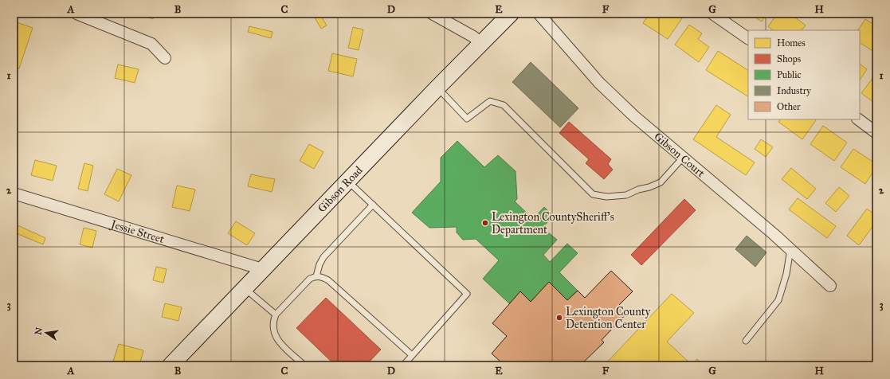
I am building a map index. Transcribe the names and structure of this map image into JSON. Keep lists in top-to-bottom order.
{
  "streets": {
    "street": ["Gibson Court", "Gibson Road", "Jessie Street"]
  },
  "crossings": [
    ["Gibson Road", "Jessie Street"]
  ],
  "places": ["Lexington CountySheriff's Department", "Lexington County Detention Center"],
  "legend": [
    "Homes",
    "Shops",
    "Public",
    "Industry",
    "Other"
  ],
  "north": "left",
  "grid": {
    "columns": [
      "A",
      "B",
      "C",
      "D",
      "E",
      "F",
      "G",
      "H"
    ],
    "rows": ["1", "2", "3"]
  }
}
